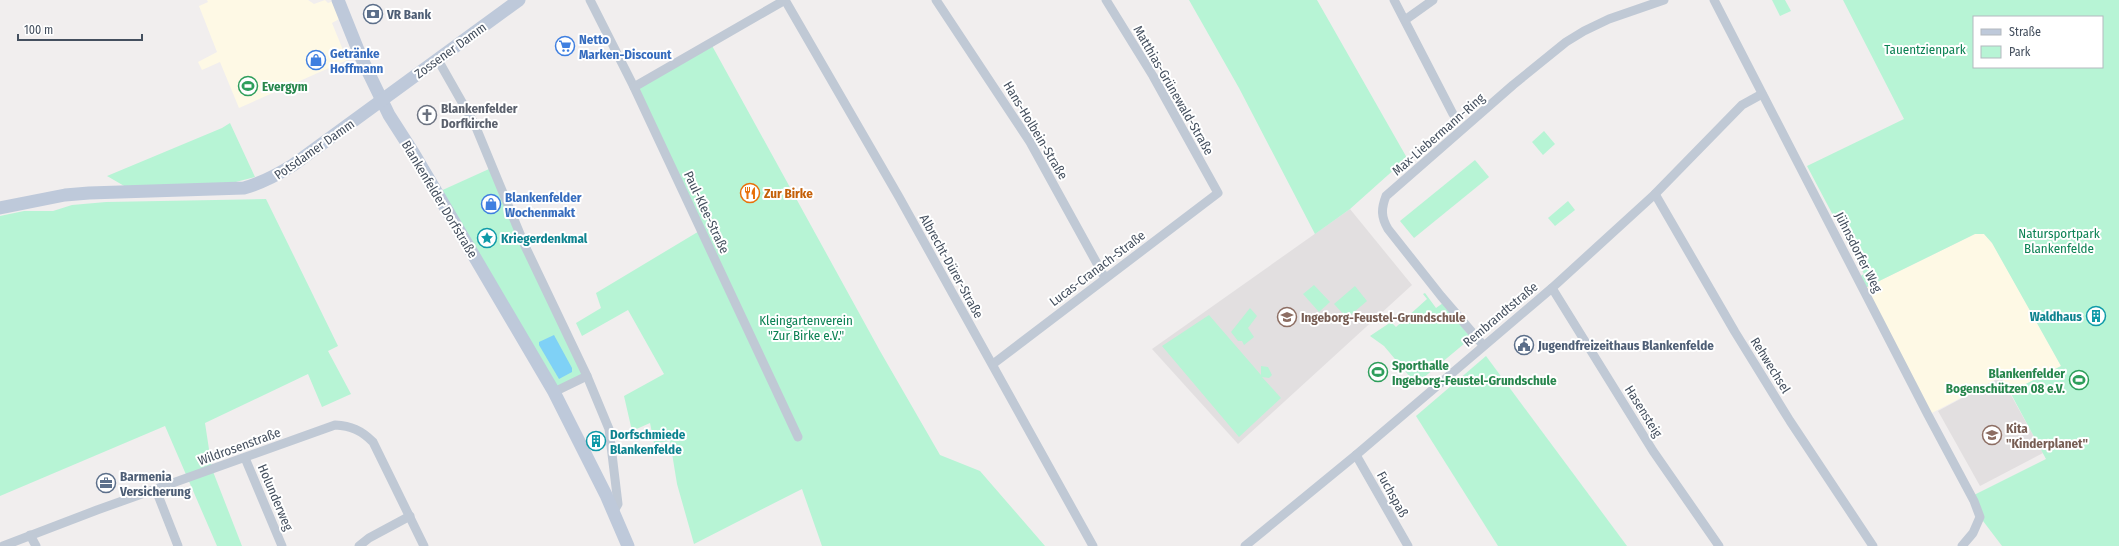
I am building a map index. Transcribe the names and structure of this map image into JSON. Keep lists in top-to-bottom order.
{
  "streets": {
    "main road": ["Zossener Damm", "Potsdamer Damm", "Blankenfelder Dorfstraße"],
    "street": [
      "Matthias-Grünewald-Straße",
      "Hans-Holbein-Straße",
      "Max-Liebermann-Ring",
      "Paul-Klee-Straße",
      "Jühnsdorfer Weg",
      "Albrecht-Dürer-Straße",
      "Lucas-Cranach-Straße",
      "Rembrandtstraße",
      "Rehwechsel",
      "Hasensteig",
      "Wildrosenstraße",
      "Fuchspaß",
      "Holunderweg"
    ]
  },
  "crossings": [
    ["Zossener Damm", "Potsdamer Damm"],
    ["Zossener Damm", "Blankenfelder Dorfstraße"],
    ["Matthias-Grünewald-Straße", "Lucas-Cranach-Straße"],
    ["Hans-Holbein-Straße", "Lucas-Cranach-Straße"],
    ["Max-Liebermann-Ring", "Rembrandtstraße"],
    ["Potsdamer Damm", "Blankenfelder Dorfstraße"],
    ["Jühnsdorfer Weg", "Rembrandtstraße"],
    ["Albrecht-Dürer-Straße", "Lucas-Cranach-Straße"],
    ["Rembrandtstraße", "Rehwechsel"],
    ["Rembrandtstraße", "Hasensteig"],
    ["Rembrandtstraße", "Fuchspaß"],
    ["Wildrosenstraße", "Holunderweg"]
  ],
  "parks": ["Tauentzienpark", "Natursportpark Blankenfelde", "Kleingartenverein \"Zur Birke e.V.\""],
  "places": {
    "bank": ["VR Bank"],
    "supermarket": ["Netto Marken-Discount"],
    "shop": ["Getränke Hoffmann", "Blankenfelder Wochenmakt"],
    "sports": ["Evergym", "Sporthalle Ingeborg-Feustel-Grundschule", "Blankenfelder Bogenschützen 08 e.V."],
    "church": ["Blankenfelder Dorfkirche"],
    "restaurant": ["Zur Birke"],
    "place": ["Kriegerdenkmal"],
    "building": ["Waldhaus", "Dorfschmiede Blankenfelde"],
    "school or university": ["Ingeborg-Feustel-Grundschule", "Kita \"Kinderplanet\""],
    "public building": ["Jugendfreizeithaus Blankenfelde"],
    "office": ["Barmenia Versicherung"]
  },
  "legend": ["Straße", "Park"],
  "scale_bar": "100 m"
}
